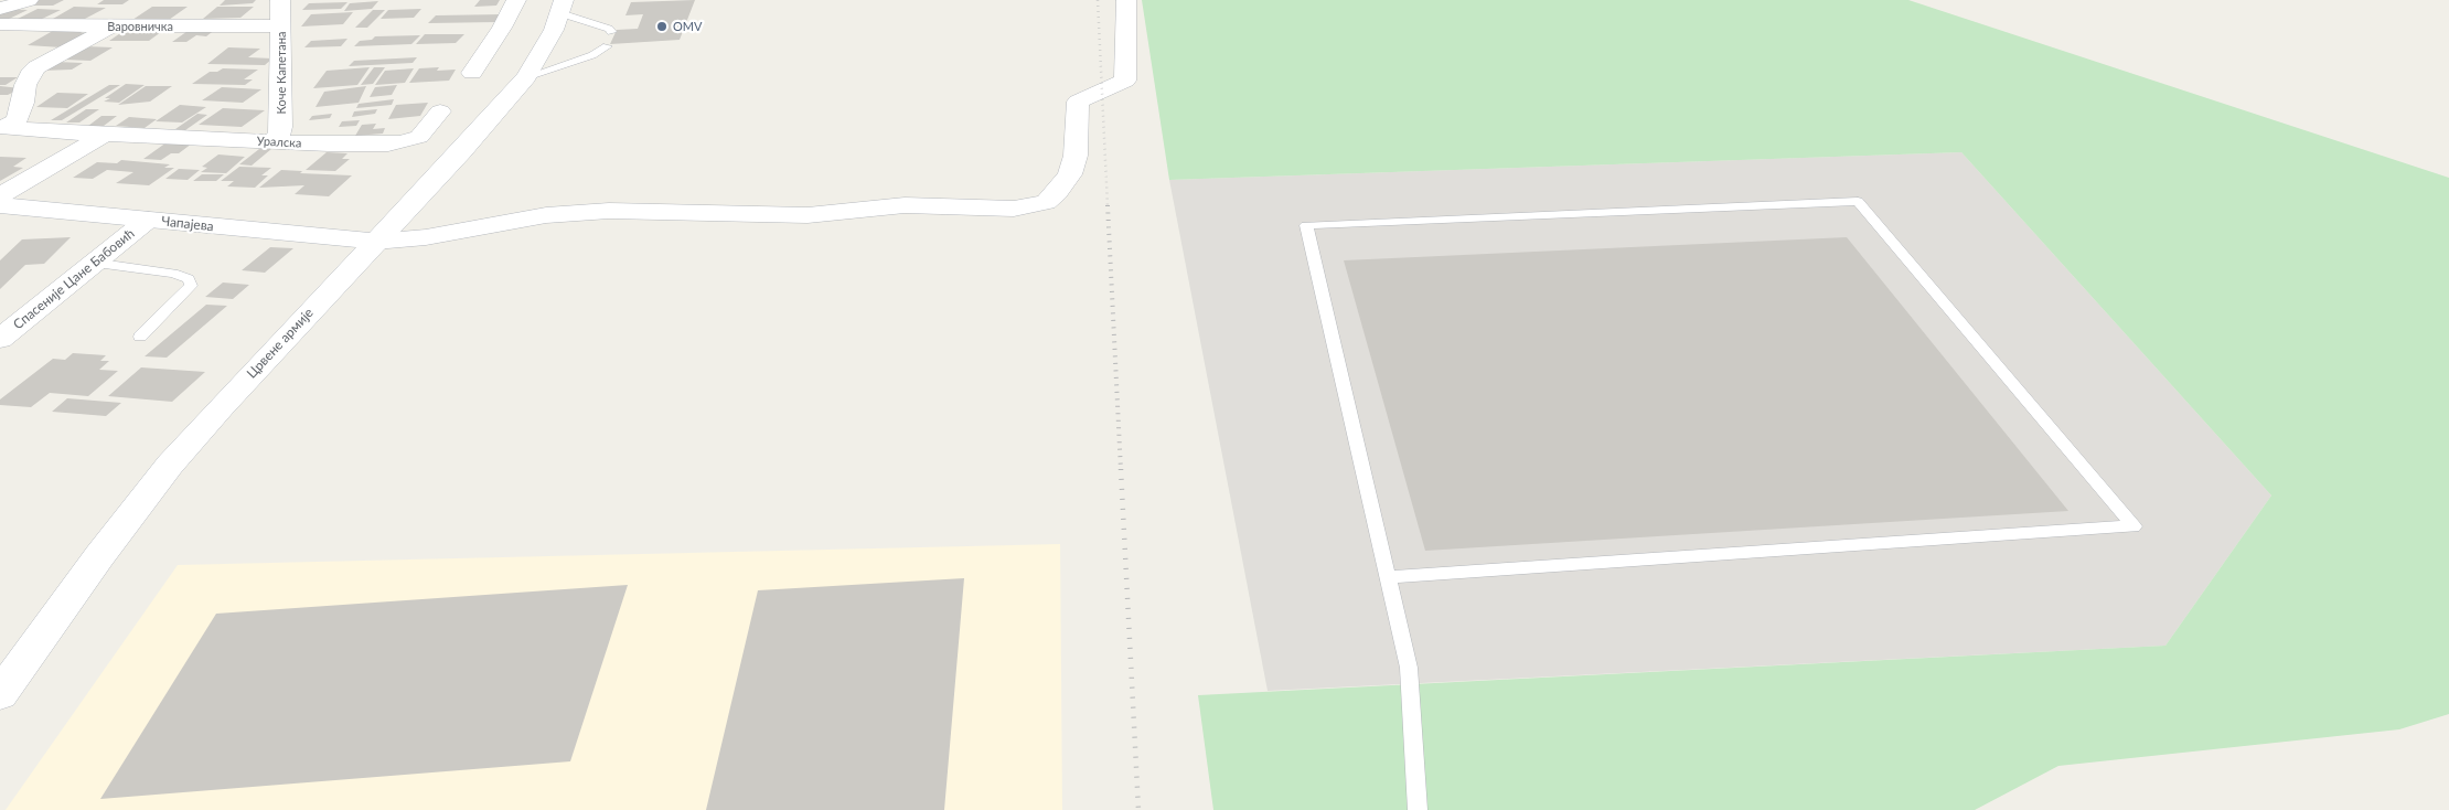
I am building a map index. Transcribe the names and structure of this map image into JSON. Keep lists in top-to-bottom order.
{
  "streets": {
    "street": [
      "Варовничка",
      "Коче Капетана",
      "Уралска",
      "Чапајева",
      "Спасеније Цане Бабовић",
      "Црвене армије"
    ]
  },
  "crossings": [
    ["Варовничка", "Коче Капетана"],
    ["Коче Капетана", "Уралска"],
    ["Чапајева", "Спасеније Цане Бабовић"],
    ["Чапајева", "Црвене армије"]
  ],
  "places": ["OMV"]
}
